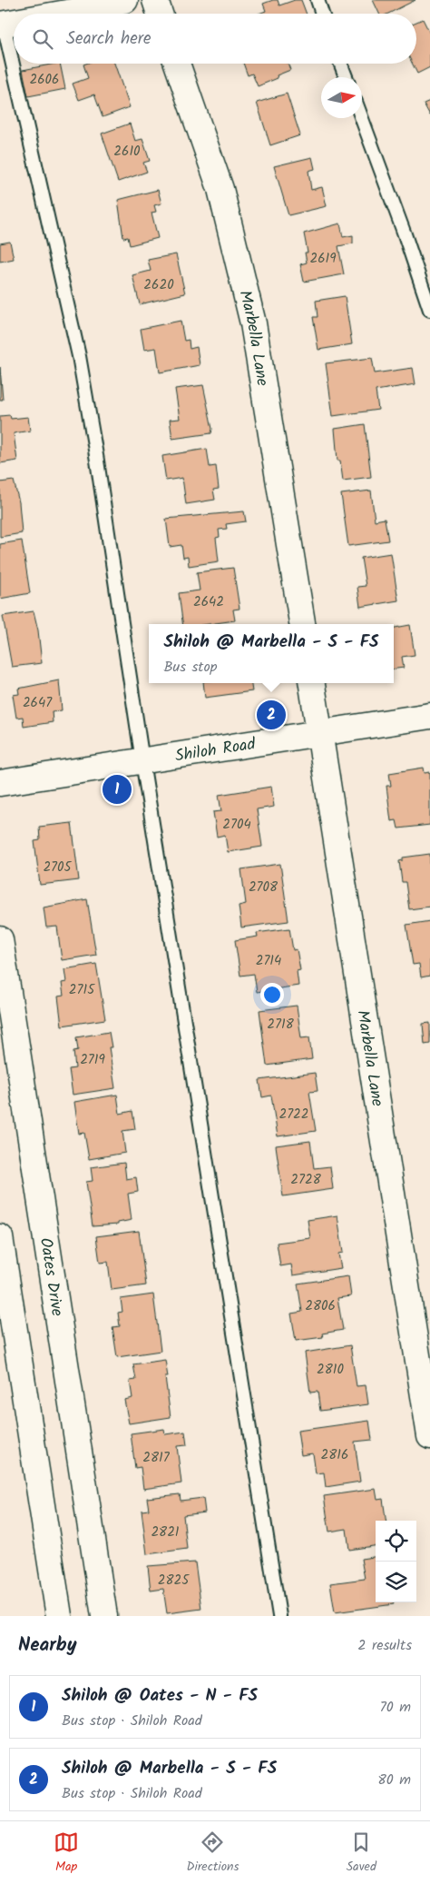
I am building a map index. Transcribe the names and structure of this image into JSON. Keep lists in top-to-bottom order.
{
  "streets": {
    "street": ["Marbella Lane", "Shiloh Road", "Oates Drive"]
  },
  "crossings": [
    ["Marbella Lane", "Shiloh Road"]
  ],
  "house_numbers": [
    "2606",
    "2610",
    "2619",
    "2620",
    "2642",
    "2647",
    "2704",
    "2705",
    "2708",
    "2714",
    "2715",
    "2718",
    "2719",
    "2722",
    "2728",
    "2806",
    "2810",
    "2816",
    "2817",
    "2821",
    "2825"
  ],
  "north": "right",
  "page": {
    "search": "Search here",
    "popup": ["Shiloh @ Marbella - S - FS", "Bus stop"],
    "pins": ["2", "1"],
    "heading": ["Nearby", "2 results"],
    "list": [
      {
        "mark": "1",
        "name": "Shiloh @ Oates - N - FS",
        "note": "Bus stop · Shiloh Road",
        "value": "70 m"
      },
      {
        "mark": "2",
        "name": "Shiloh @ Marbella - S - FS",
        "note": "Bus stop · Shiloh Road",
        "value": "80 m"
      }
    ],
    "nav": ["Map", "Directions", "Saved"]
  }
}
